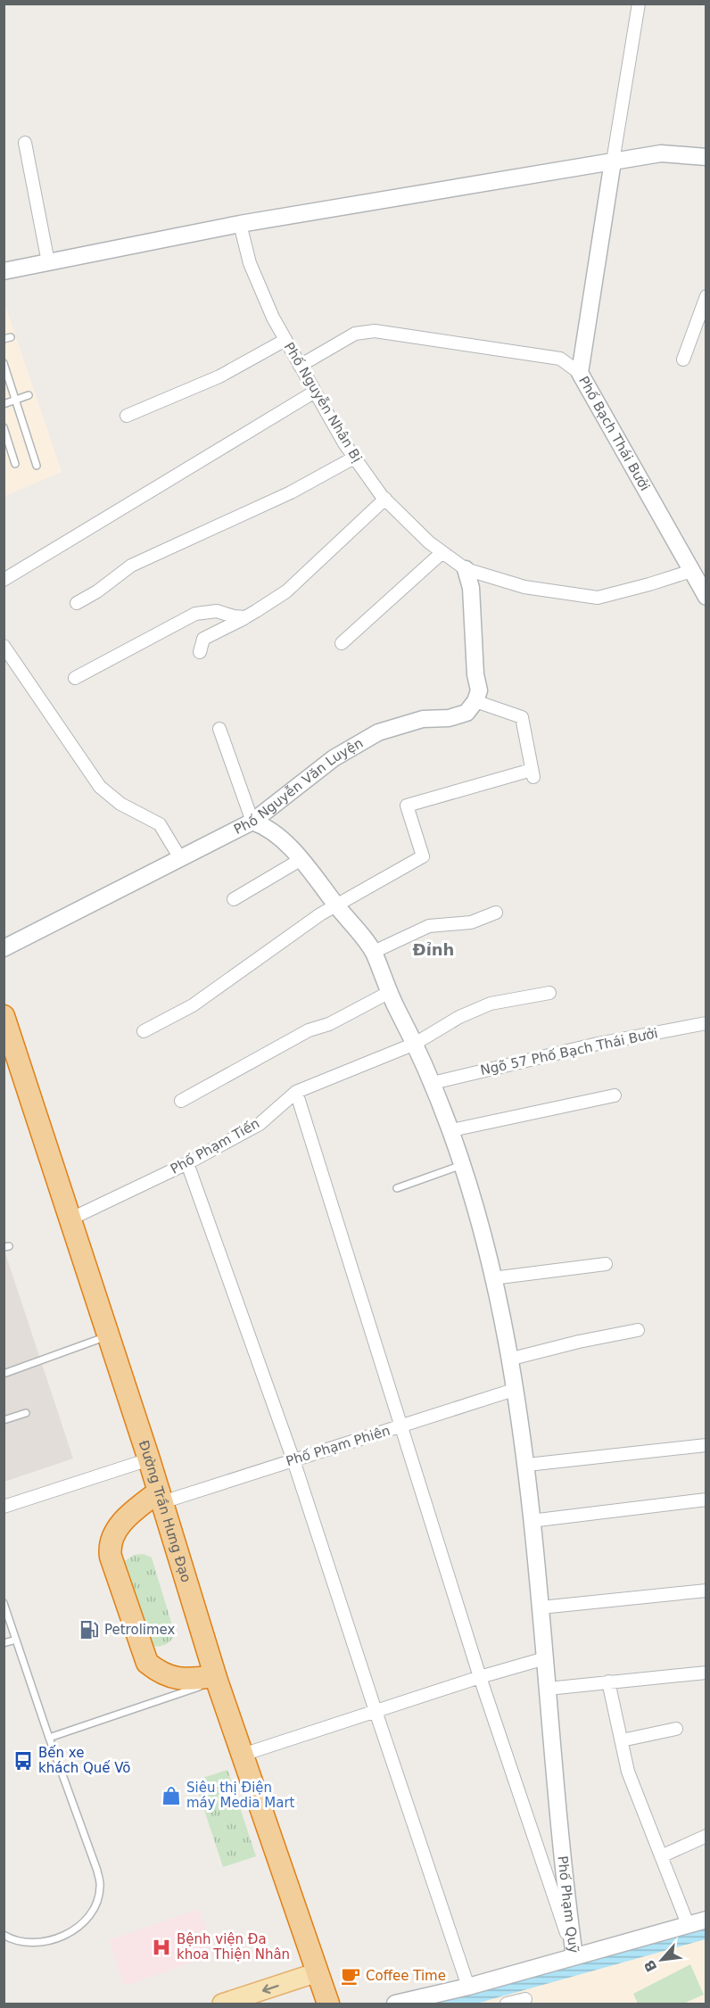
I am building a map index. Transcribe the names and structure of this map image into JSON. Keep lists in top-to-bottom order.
{
  "streets": {
    "highway": ["Đường Trần Hưng Đạo"],
    "street": [
      "Phố Nguyễn Nhân Bị",
      "Phố Bạch Thái Bưởi",
      "Phố Nguyễn Văn Luyện",
      "Ngõ 57 Phố Bạch Thái Bưởi",
      "Phố Phạm Tiến",
      "Phố Phạm Phiên",
      "Phố Phạm Quỹ"
    ]
  },
  "crossings": [
    ["Phố Nguyễn Nhân Bị", "Phố Bạch Thái Bưởi"],
    ["Phố Nguyễn Văn Luyện", "Phố Phạm Quỹ"],
    ["Ngõ 57 Phố Bạch Thái Bưởi", "Phố Phạm Quỹ"],
    ["Phố Phạm Tiến", "Đường Trần Hưng Đạo"],
    ["Phố Phạm Tiến", "Phố Phạm Quỹ"],
    ["Phố Phạm Phiên", "Đường Trần Hưng Đạo"],
    ["Phố Phạm Phiên", "Phố Phạm Quỹ"]
  ],
  "districts": ["Đỉnh"],
  "places": {
    "fuel station": ["Petrolimex"],
    "bus stop": ["Bến xe khách Quế Võ"],
    "shop": ["Siêu thị Điện máy Media Mart"],
    "hospital": ["Bệnh viện Đa khoa Thiện Nhân"],
    "cafe": ["Coffee Time"]
  },
  "north": "bottom left"
}
